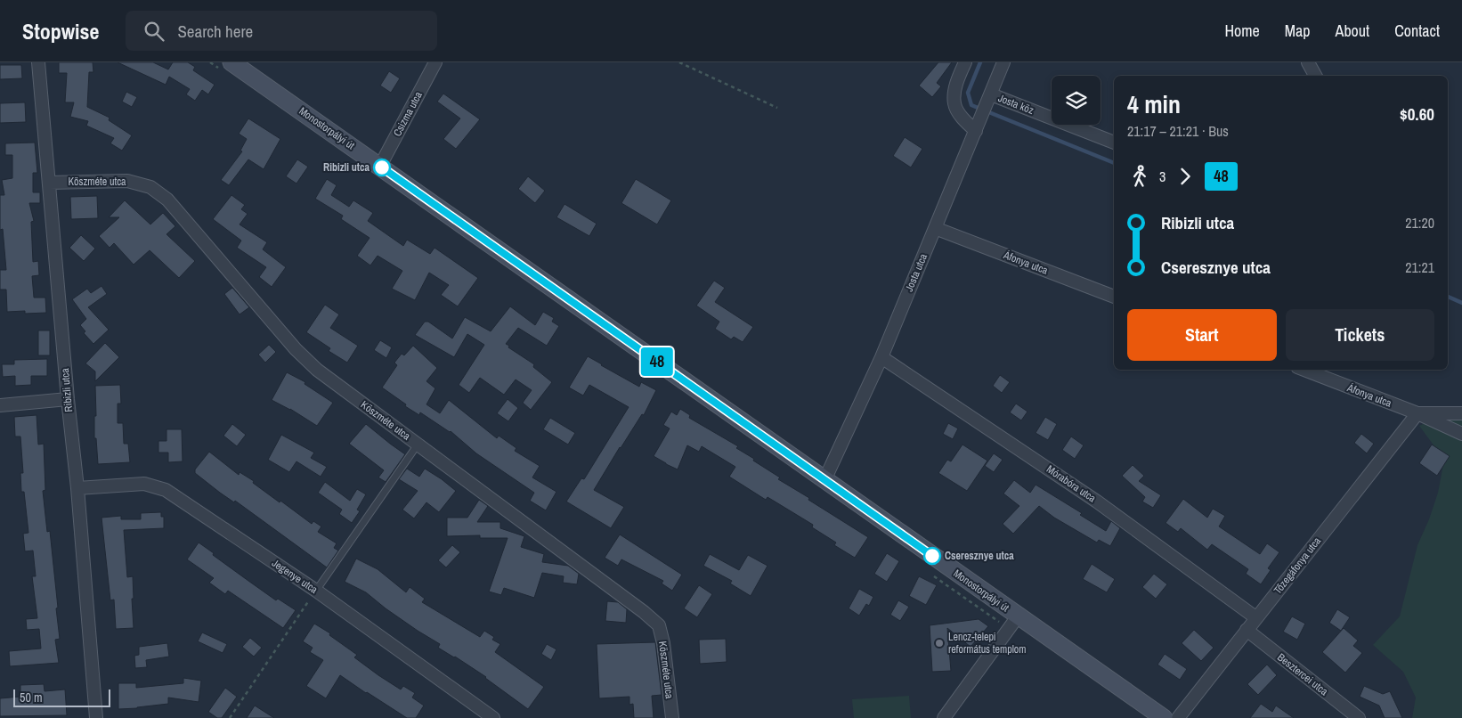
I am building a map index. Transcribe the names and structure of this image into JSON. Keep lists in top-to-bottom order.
{
  "streets": {
    "street": [
      "Josta köz",
      "Csizma utca",
      "Monostorpályi út",
      "Köszméte utca",
      "Áfonya utca",
      "Josta utca",
      "Ribizli utca",
      "Mórabóra utca",
      "Tőzegáfonya utca",
      "Jegenye utca",
      "Besztercei utca"
    ]
  },
  "crossings": [
    ["Josta köz", "Josta utca"],
    ["Csizma utca", "Monostorpályi út"],
    ["Monostorpályi út", "Josta utca"],
    ["Köszméte utca", "Ribizli utca"],
    ["Áfonya utca", "Josta utca"],
    ["Áfonya utca", "Tőzegáfonya utca"],
    ["Josta utca", "Mórabóra utca"],
    ["Ribizli utca", "Jegenye utca"],
    ["Mórabóra utca", "Tőzegáfonya utca"],
    ["Tőzegáfonya utca", "Besztercei utca"]
  ],
  "places": ["Ribizli utca", "Cseresznye utca", "Lencz-telepi református templom"],
  "lines": ["bus line 48"],
  "scale_bar": "50 m",
  "page": {
    "header": "Stopwise",
    "search": "Search here",
    "nav": [
      "Home",
      "Map",
      "About",
      "Contact"
    ],
    "on_map": "48",
    "heading": ["4 min", "21:17 – 21:21 · Bus", "$0.60"],
    "legs": ["3", "48"],
    "list": [
      {
        "name": "Ribizli utca",
        "value": "21:20"
      },
      {
        "name": "Cseresznye utca",
        "value": "21:21"
      }
    ],
    "buttons": ["Start", "Tickets"],
    "scale": "50 m"
  }
}
